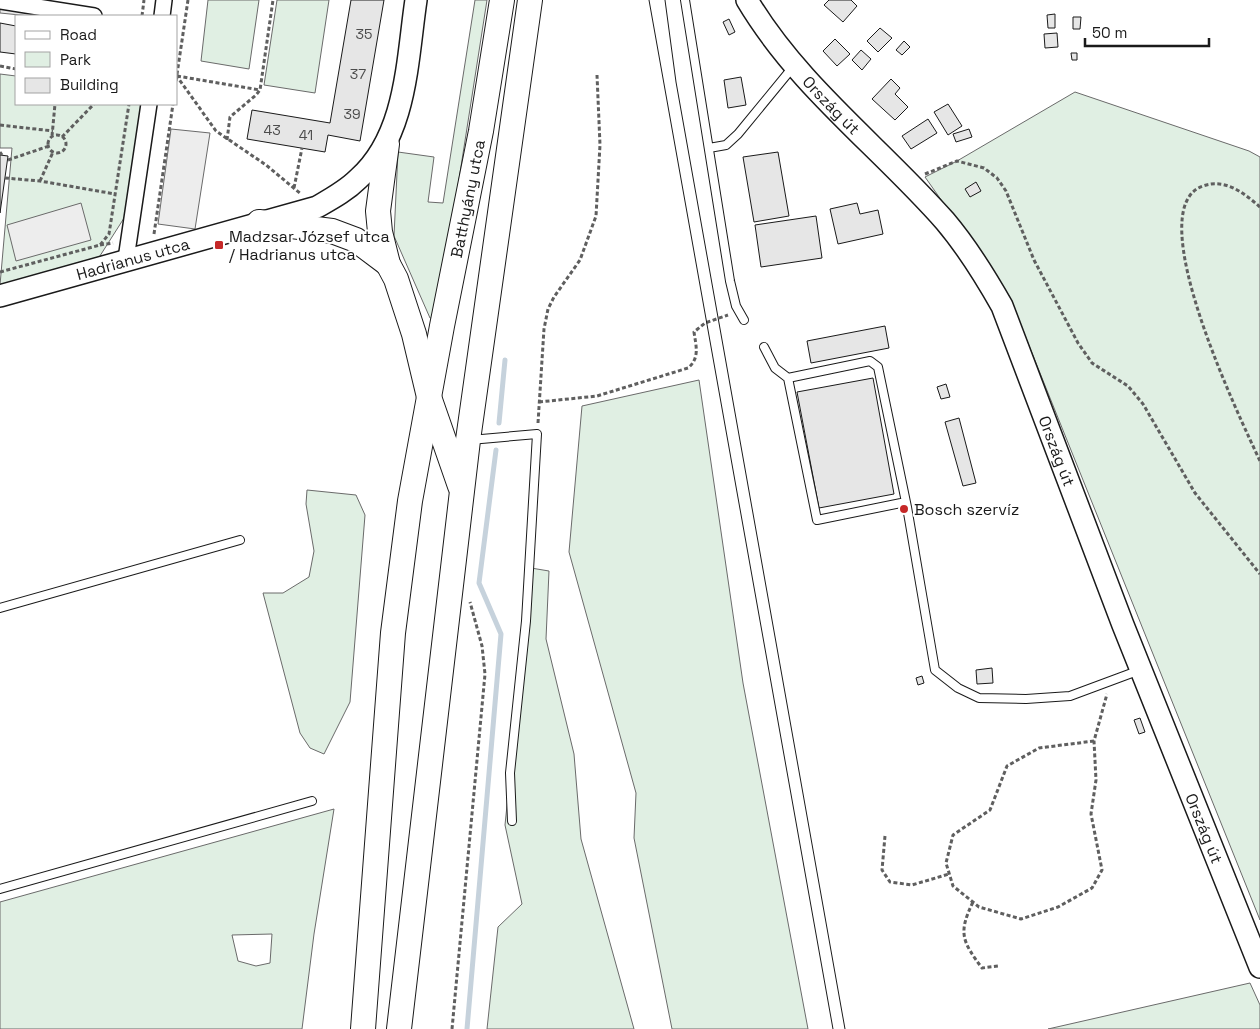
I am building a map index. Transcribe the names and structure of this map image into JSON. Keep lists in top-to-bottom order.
{
  "streets": {
    "main road": ["Ország út", "Batthyány utca", "Hadrianus utca"]
  },
  "places": {
    "transit": ["Madzsar József utca / Hadrianus utca"],
    "other": ["Bosch szervíz"]
  },
  "house_numbers": [
    "35",
    "37",
    "39",
    "43",
    "41"
  ],
  "legend": ["Road", "Park", "Building"],
  "scale_bar": "50 m"
}
